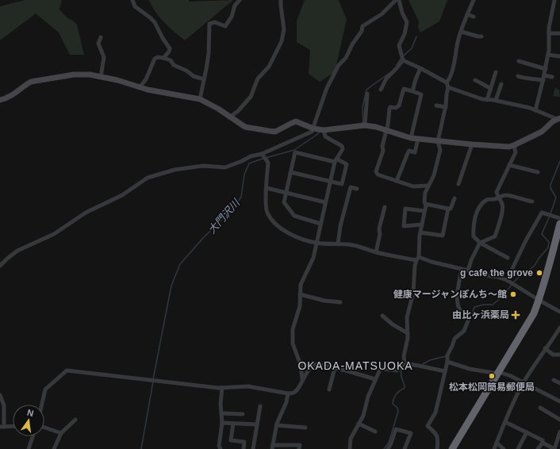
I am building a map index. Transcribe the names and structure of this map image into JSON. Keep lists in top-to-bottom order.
{
  "districts": ["OKADA-MATSUOKA"],
  "water": ["大門沢川"],
  "places": {
    "other": ["g cafe the grove", "健康マージャンぽんち～館", "松本松岡簡易郵便局"],
    "health": ["由比ヶ浜薬局"]
  },
  "north": "top"
}
